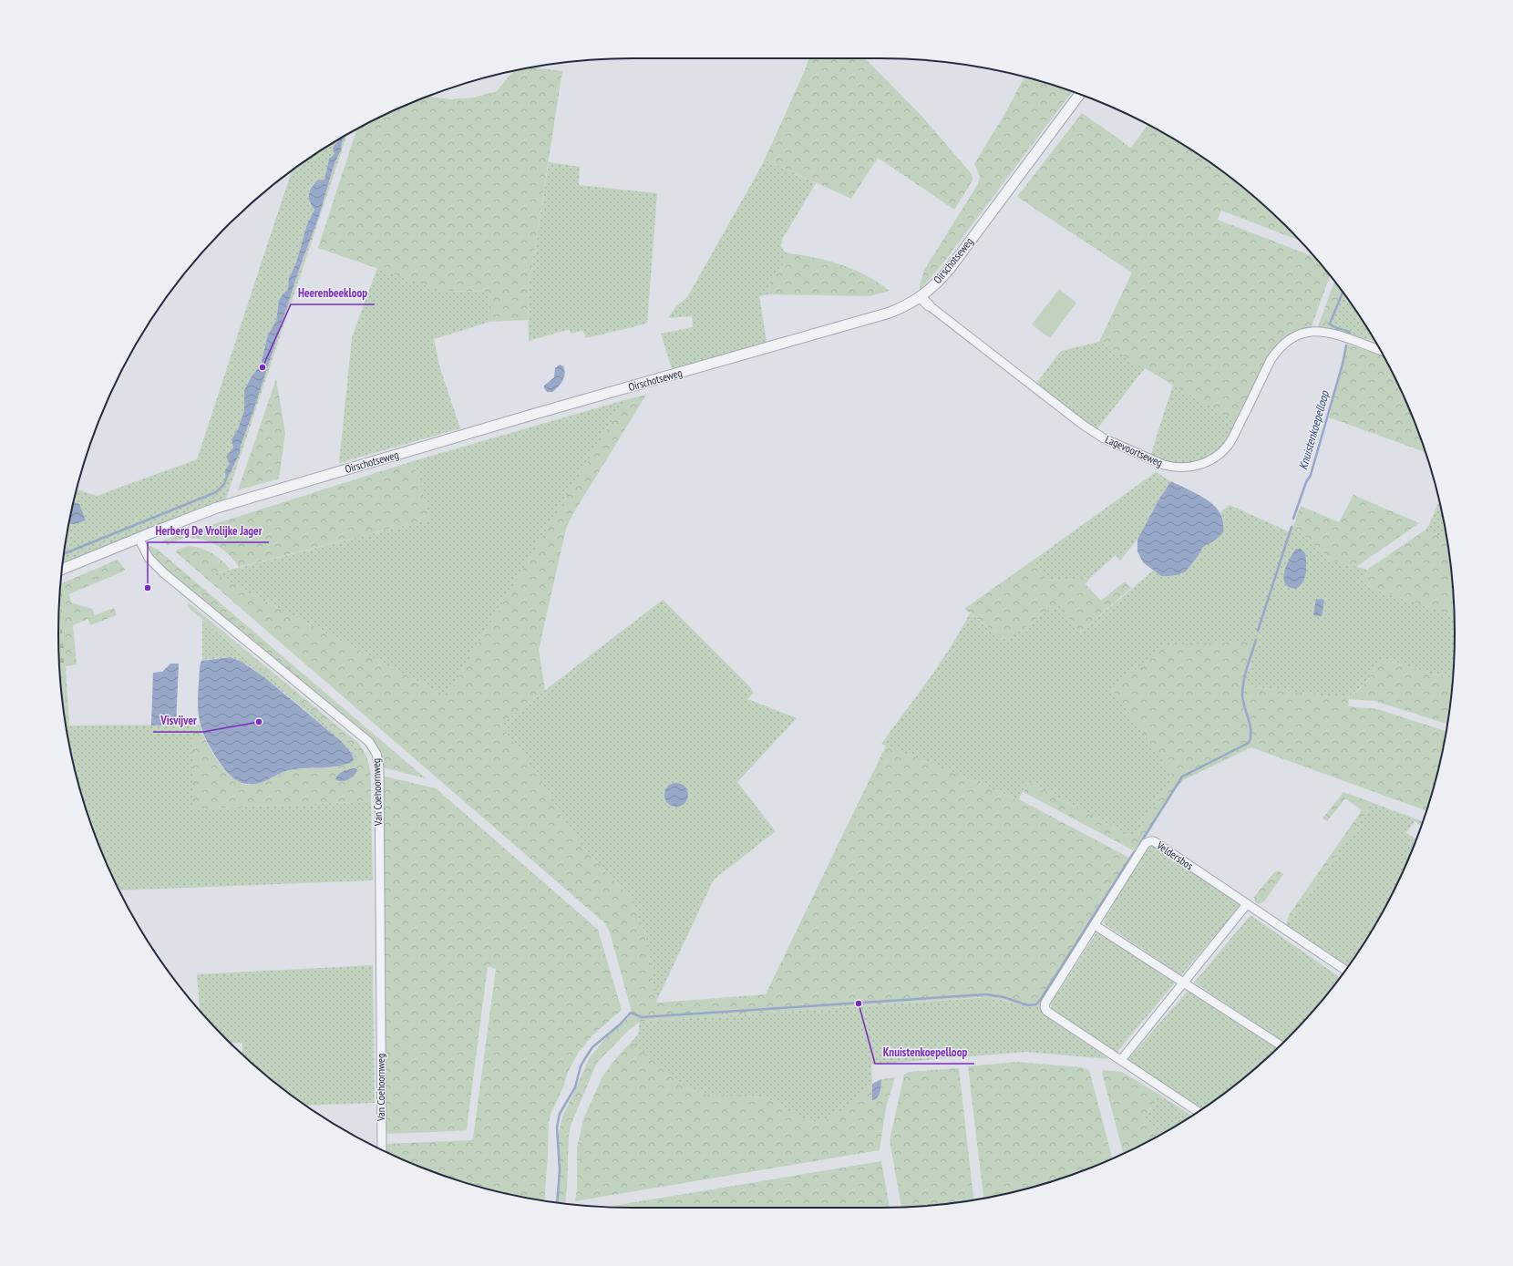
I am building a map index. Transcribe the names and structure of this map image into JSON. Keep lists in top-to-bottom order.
{
  "streets": {
    "street": [
      "Oirschotseweg",
      "Lagevoortseweg",
      "Van Coehoornweg",
      "Veldersbos"
    ]
  },
  "crossings": [
    ["Oirschotseweg", "Lagevoortseweg"],
    ["Oirschotseweg", "Van Coehoornweg"]
  ],
  "water": ["Knuistenkoepelloop"],
  "places": [
    "Heerenbeekloop",
    "Herberg De Vrolijke Jager",
    "Visvijver",
    "Knuistenkoepelloop"
  ]
}
